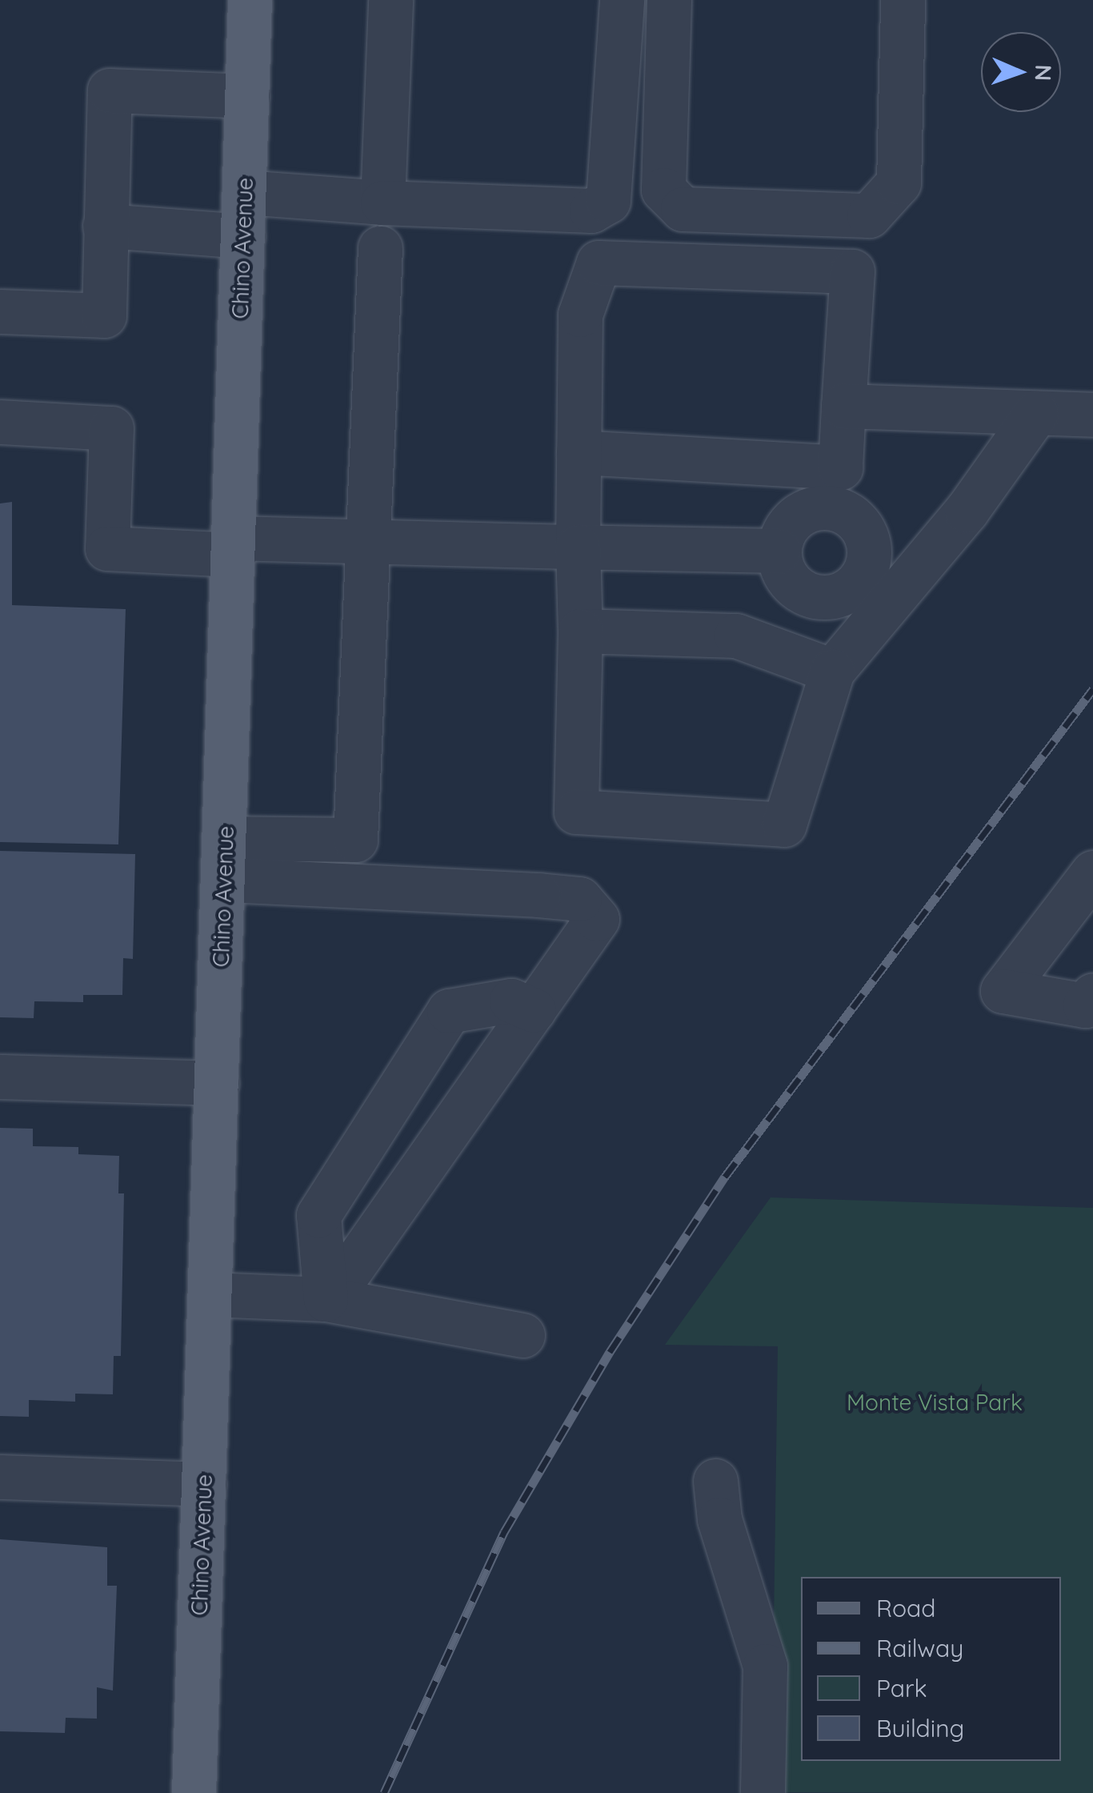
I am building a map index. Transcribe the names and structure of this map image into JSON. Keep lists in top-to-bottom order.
{
  "streets": {
    "main road": ["Chino Avenue"]
  },
  "parks": ["Monte Vista Park"],
  "legend": [
    "Road",
    "Railway",
    "Park",
    "Building"
  ],
  "north": "right"
}
